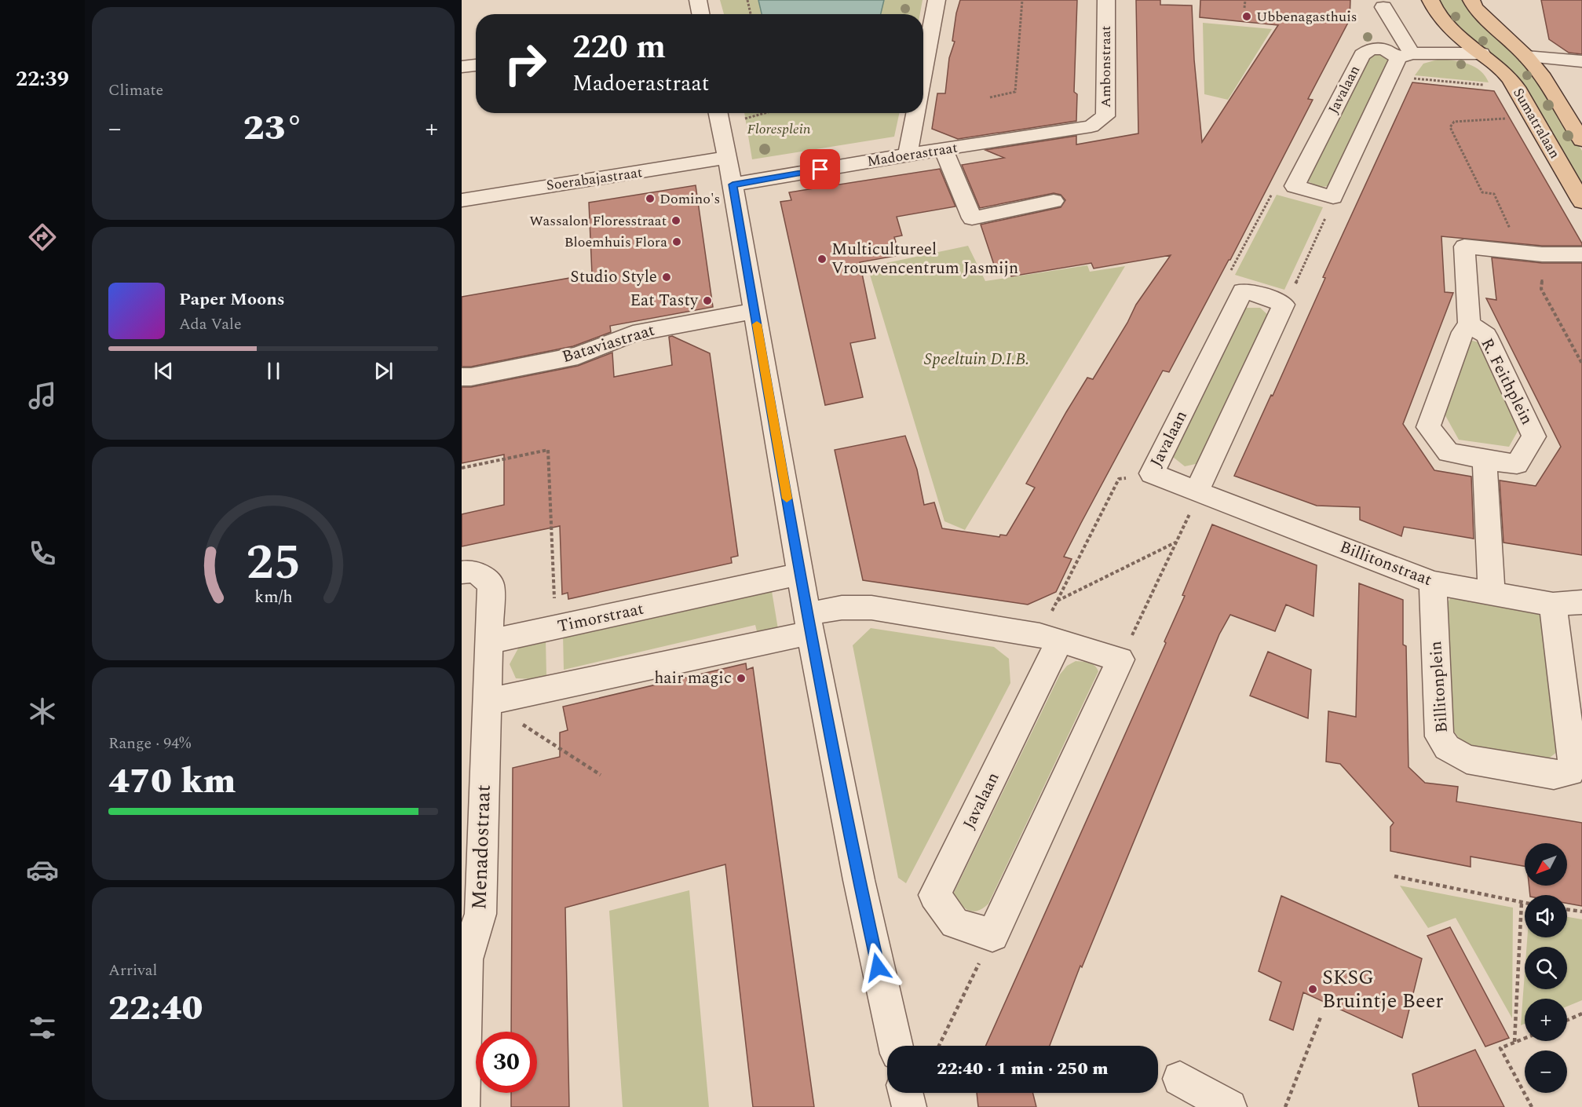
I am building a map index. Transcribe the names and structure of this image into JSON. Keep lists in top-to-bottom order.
{
  "streets": {
    "main road": ["Sumatralaan"],
    "street": [
      "Ambonstraat",
      "Javalaan",
      "Madoerastraat",
      "Soerabajastraat",
      "Bataviastraat",
      "R. Feithplein",
      "Billitonstraat",
      "Timorstraat",
      "Billitonplein",
      "Menadostraat"
    ]
  },
  "crossings": [
    ["Ambonstraat", "Madoerastraat"],
    ["Javalaan", "Billitonstraat"],
    ["Billitonstraat", "Billitonplein"],
    ["Timorstraat", "Menadostraat"]
  ],
  "parks": ["Floresplein", "Speeltuin D.I.B."],
  "places": [
    "Ubbenagasthuis",
    "Domino's",
    "Wassalon Floresstraat",
    "Bloemhuis Flora",
    "Multicultureel Vrouwencentrum Jasmijn",
    "Studio Style",
    "Eat Tasty",
    "hair magic",
    "SKSG Bruintje Beer"
  ],
  "north": "bottom left",
  "page": {
    "tabs": "22:39",
    "tile": [
      "Climate",
      ["Range · 94%", "470 km"],
      ["Arrival", "22:40"]
    ],
    "turn": ["220 m", "Madoerastraat"],
    "heat": ["−", "23°", "+"],
    "song": ["Paper Moons", "Ada Vale"],
    "map_buttons": ["+", "−"],
    "limit": "30",
    "trip": "22:40 · 1 min · 250 m",
    "gauge": ["25", "km/h"]
  }
}
